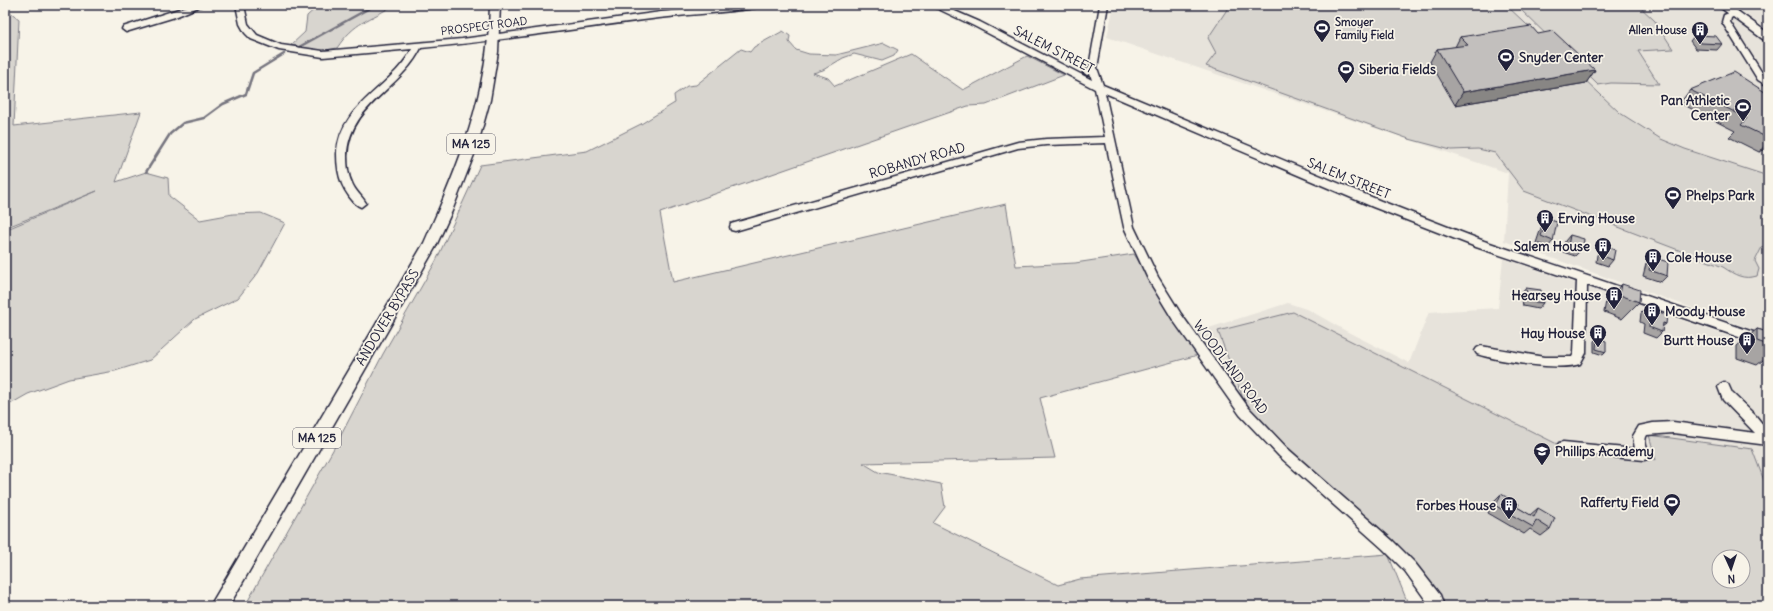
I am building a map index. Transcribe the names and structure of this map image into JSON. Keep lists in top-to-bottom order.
{
  "streets": {
    "main road": ["MA 125", "ANDOVER BYPASS"],
    "street": [
      "PROSPECT ROAD",
      "SALEM STREET",
      "ROBANDY ROAD",
      "WOODLAND ROAD"
    ]
  },
  "crossings": [
    ["PROSPECT ROAD", "ANDOVER BYPASS"],
    ["SALEM STREET", "WOODLAND ROAD"],
    ["ROBANDY ROAD", "WOODLAND ROAD"]
  ],
  "places": {
    "sports": [
      "Smoyer Family Field",
      "Snyder Center",
      "Siberia Fields",
      "Pan Athletic Center",
      "Phelps Park",
      "Rafferty Field"
    ],
    "building": [
      "Allen House",
      "Erving House",
      "Salem House",
      "Cole House",
      "Hearsey House",
      "Moody House",
      "Hay House",
      "Burtt House",
      "Forbes House"
    ],
    "school or university": ["Phillips Academy"]
  },
  "north": "bottom"
}
